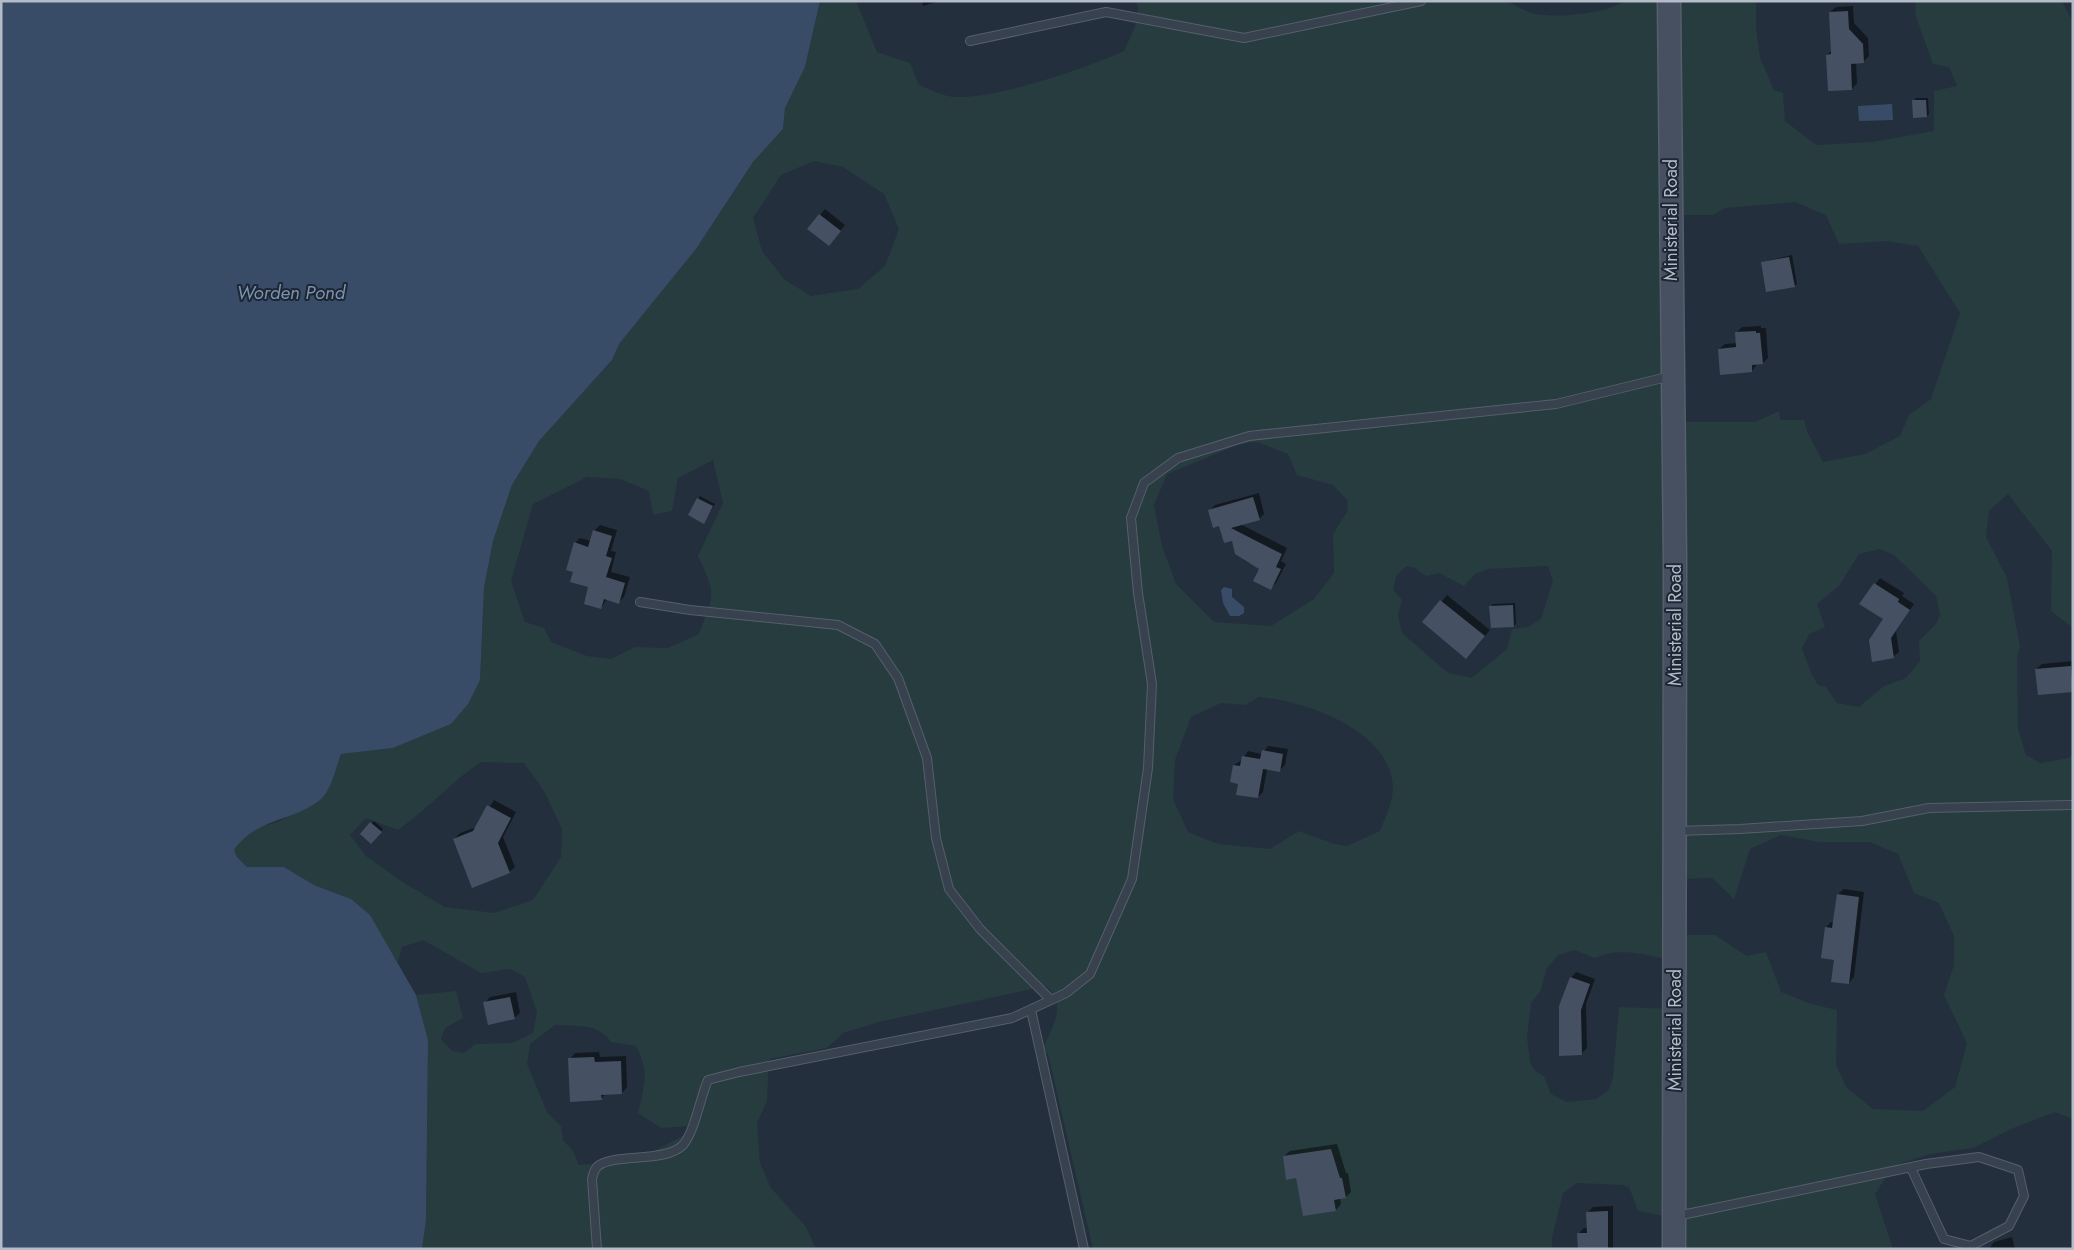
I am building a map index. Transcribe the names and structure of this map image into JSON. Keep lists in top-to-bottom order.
{
  "streets": {
    "main road": ["Ministerial Road"]
  },
  "water": ["Worden Pond"]
}
